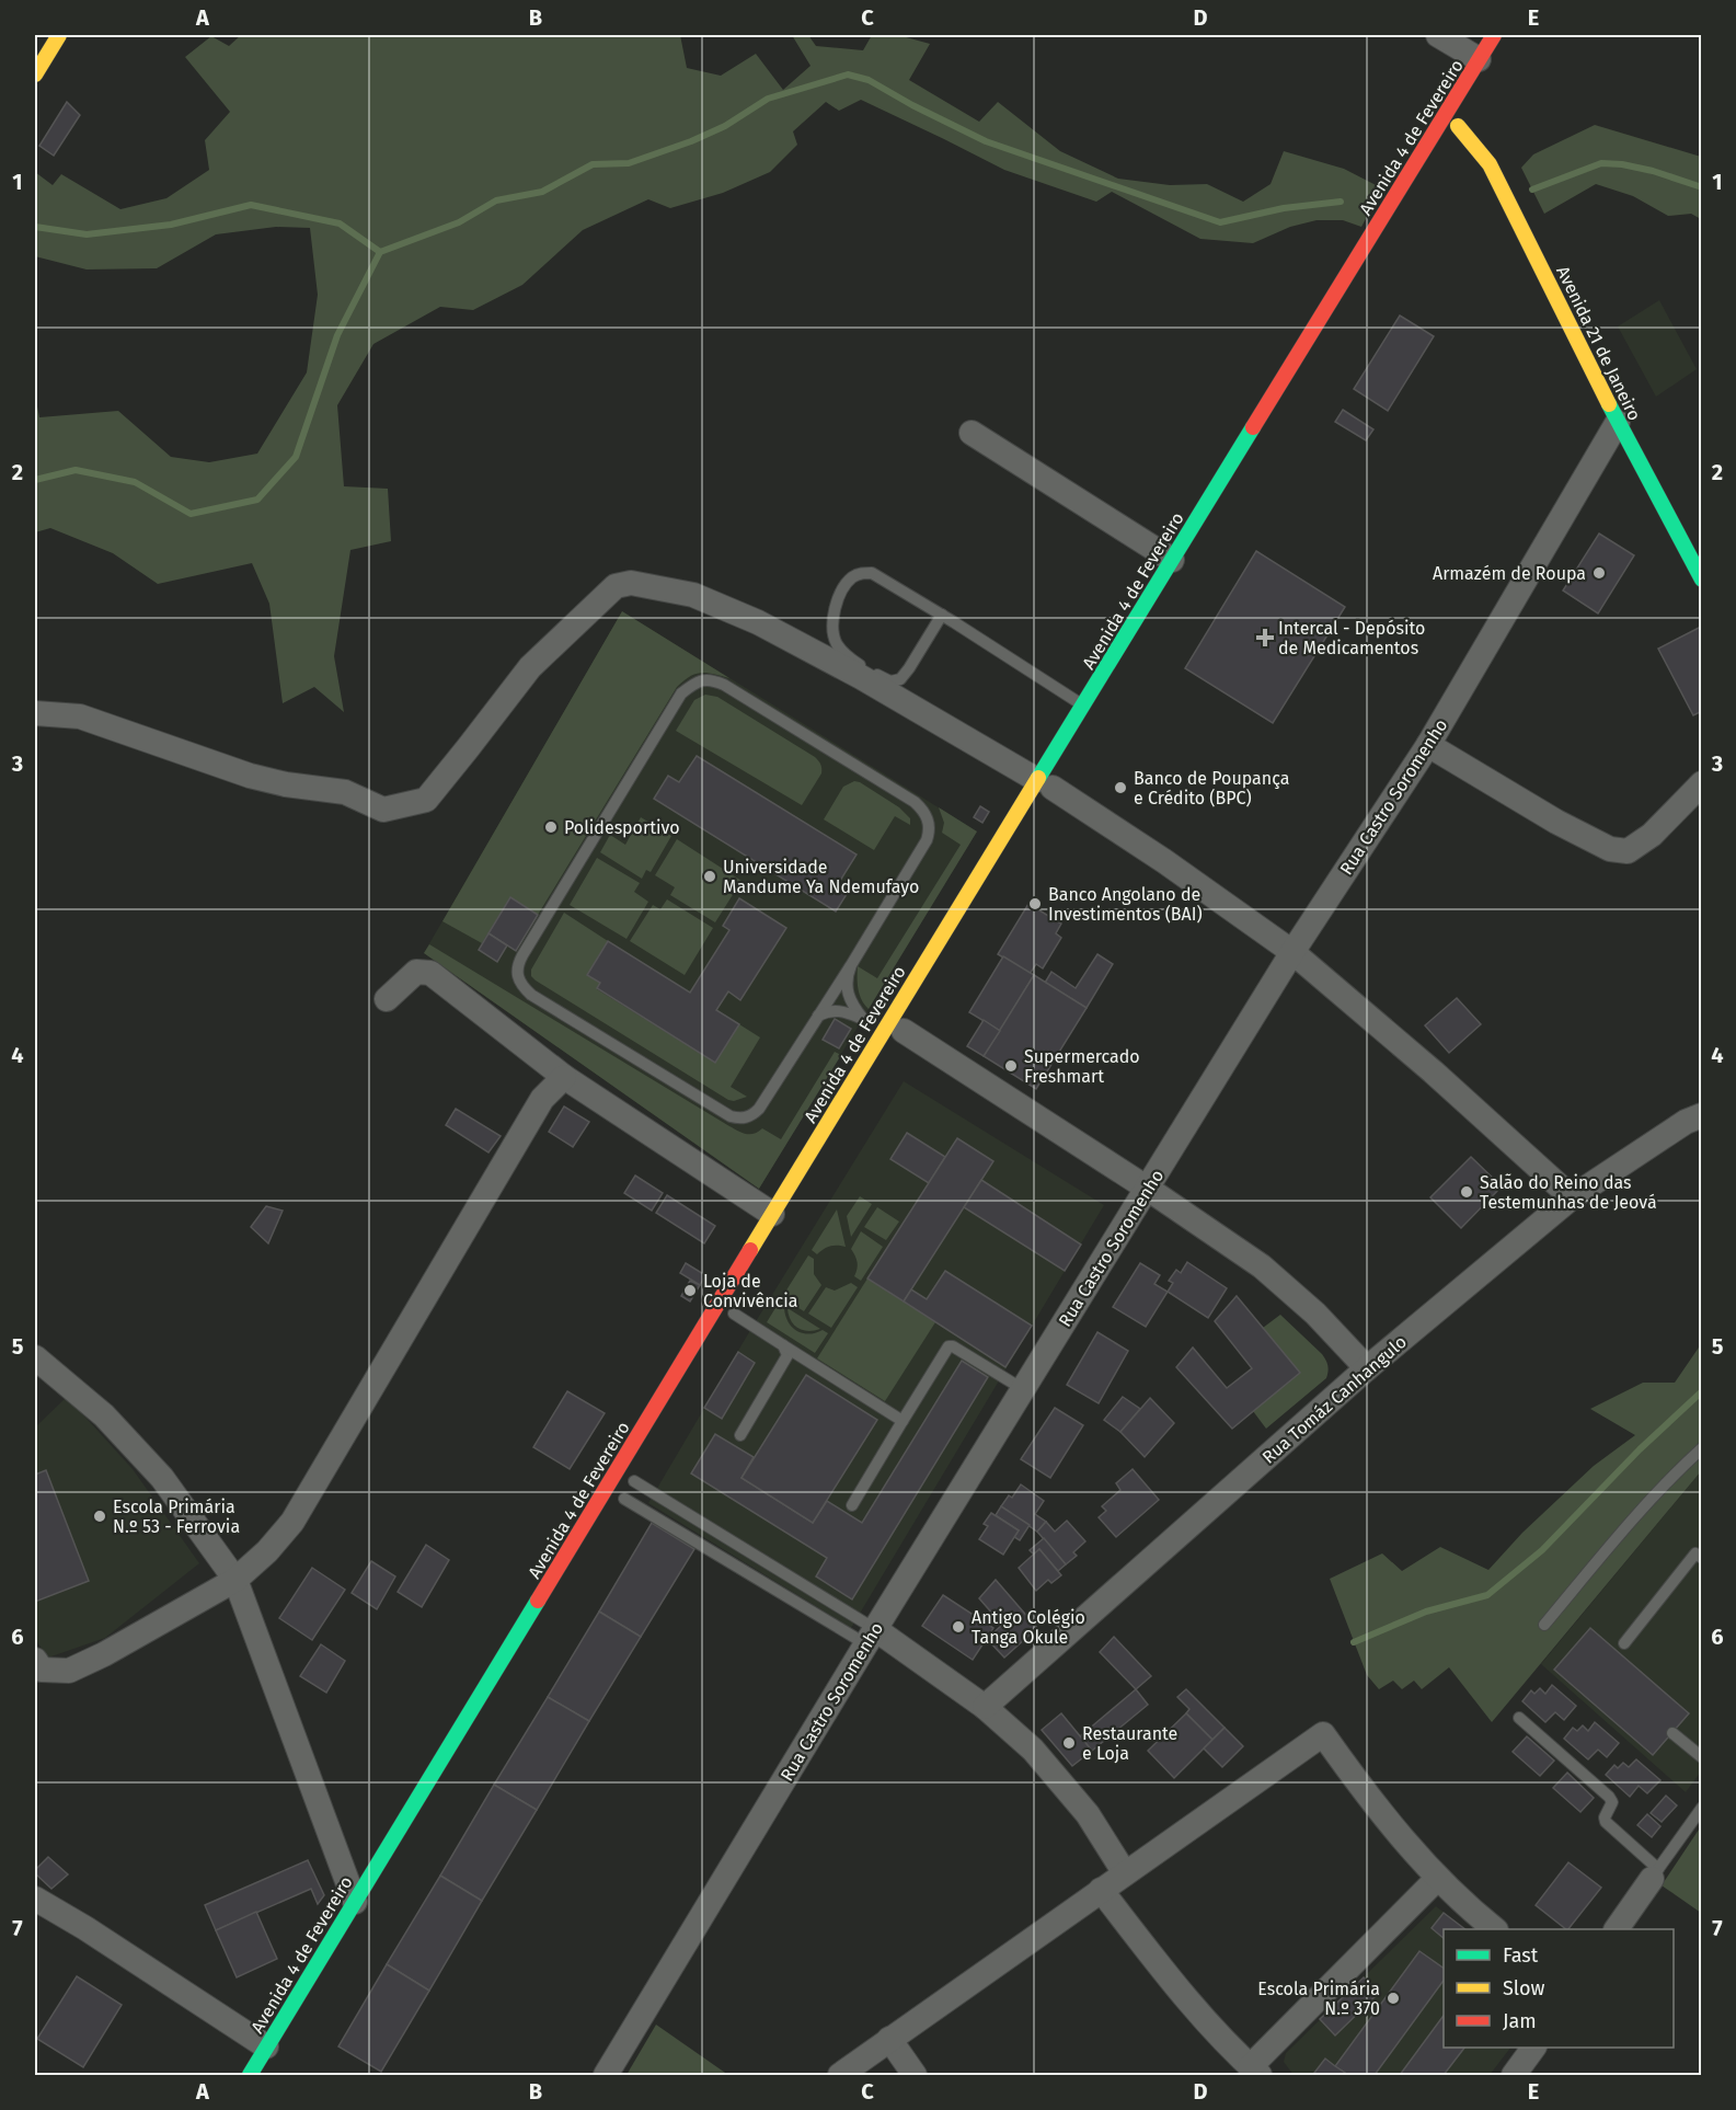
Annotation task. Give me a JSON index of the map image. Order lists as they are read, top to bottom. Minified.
{"streets":{"main road":["Avenida 4 de Fevereiro","Avenida 21 de Janeiro"],"street":["Rua Castro Soromenho","Rua Tomáz Canhangulo"]},"crossings":[["Avenida 21 de Janeiro","Rua Castro Soromenho"]],"places":{"other":["Armazém de Roupa","Banco de Poupança e Crédito (BPC)","Polidesportivo","Universidade Mandume Ya Ndemufayo","Banco Angolano de Investimentos (BAI)","Supermercado Freshmart","Salão do Reino das Testemunhas de Jeová","Loja de Convivência","Escola Primária N.º 53 - Ferrovia","Antigo Colégio Tanga Okule","Restaurante e Loja","Escola Primária N.º 370"],"health":["Intercal - Depósito de Medicamentos"]},"legend":["Fast","Slow","Jam"],"grid":{"columns":["A","B","C","D","E"],"rows":["1","2","3","4","5","6","7"]}}
